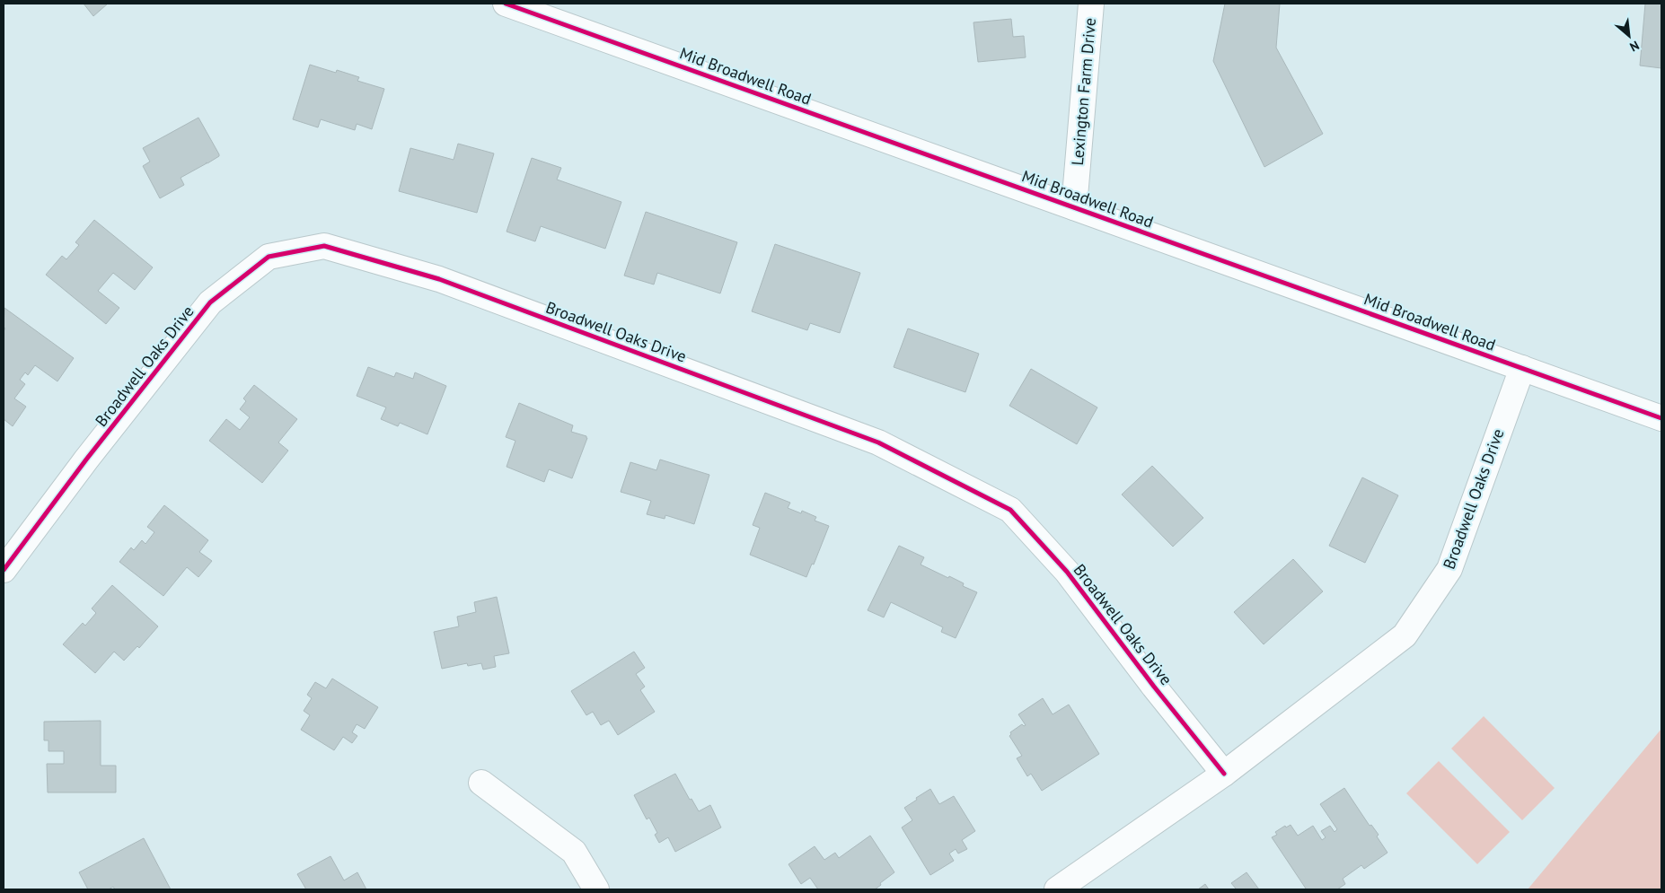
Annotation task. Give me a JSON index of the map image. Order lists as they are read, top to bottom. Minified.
{"streets":{"street":["Mid Broadwell Road","Lexington Farm Drive","Broadwell Oaks Drive"]},"crossings":[["Mid Broadwell Road","Lexington Farm Drive"],["Mid Broadwell Road","Broadwell Oaks Drive"]],"north":"bottom right"}
